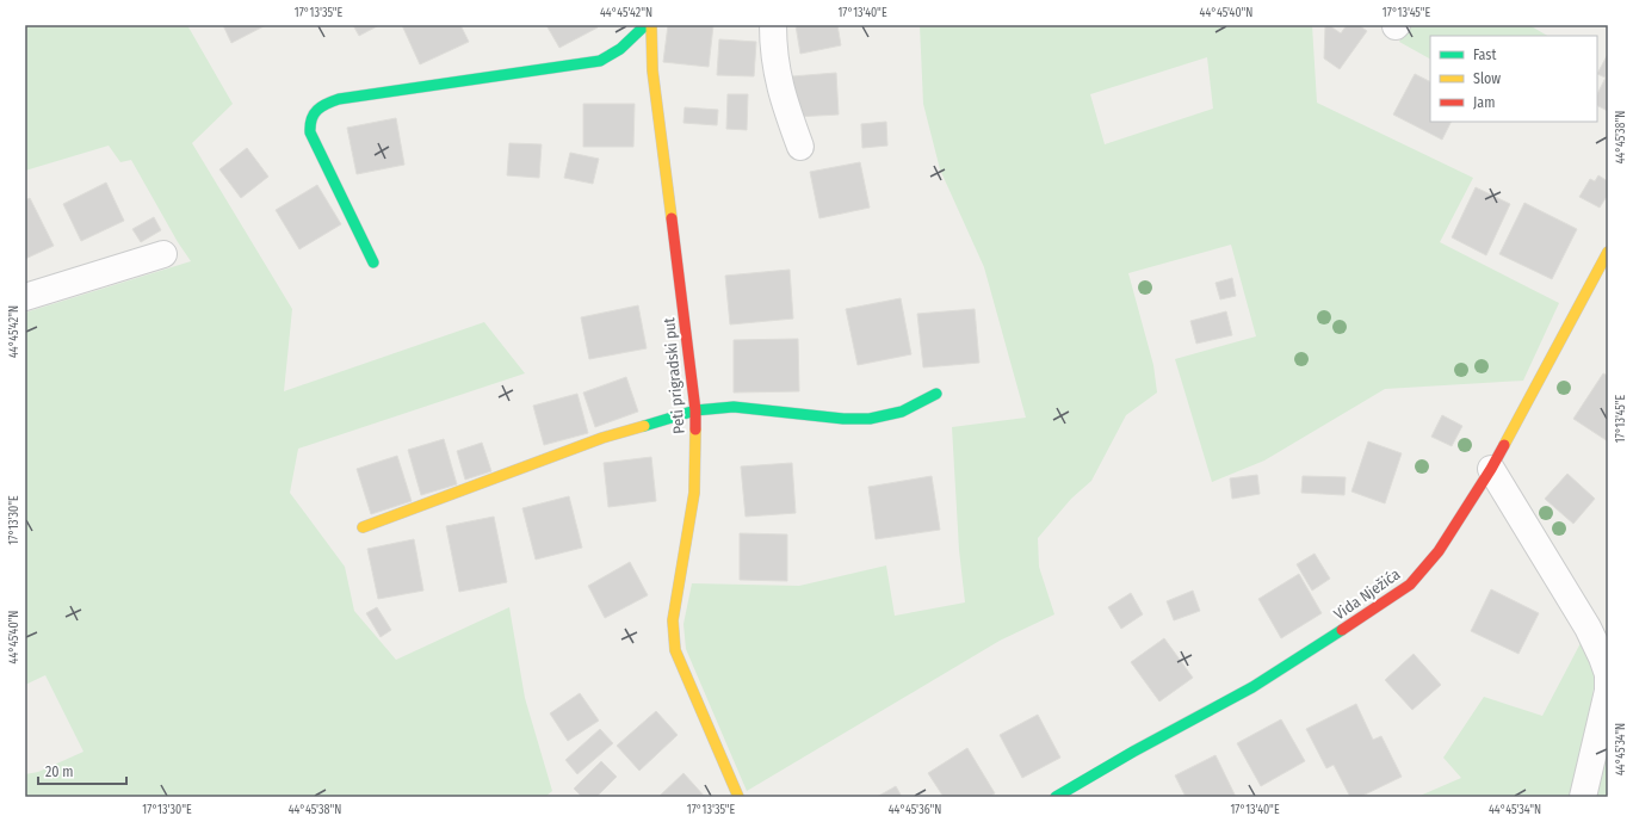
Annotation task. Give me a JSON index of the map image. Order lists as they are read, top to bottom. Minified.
{"streets":{"street":["Peti prigradski put","Vida Nježića"]},"legend":["Fast","Slow","Jam"],"scale_bar":"20 m","coordinates":["17°13'35\"E","44°45'42\"N","17°13'40\"E","44°45'40\"N","17°13'45\"E","44°45'38\"N","17°13'30\"E","44°45'34\"N","44°45'36\"N"]}
